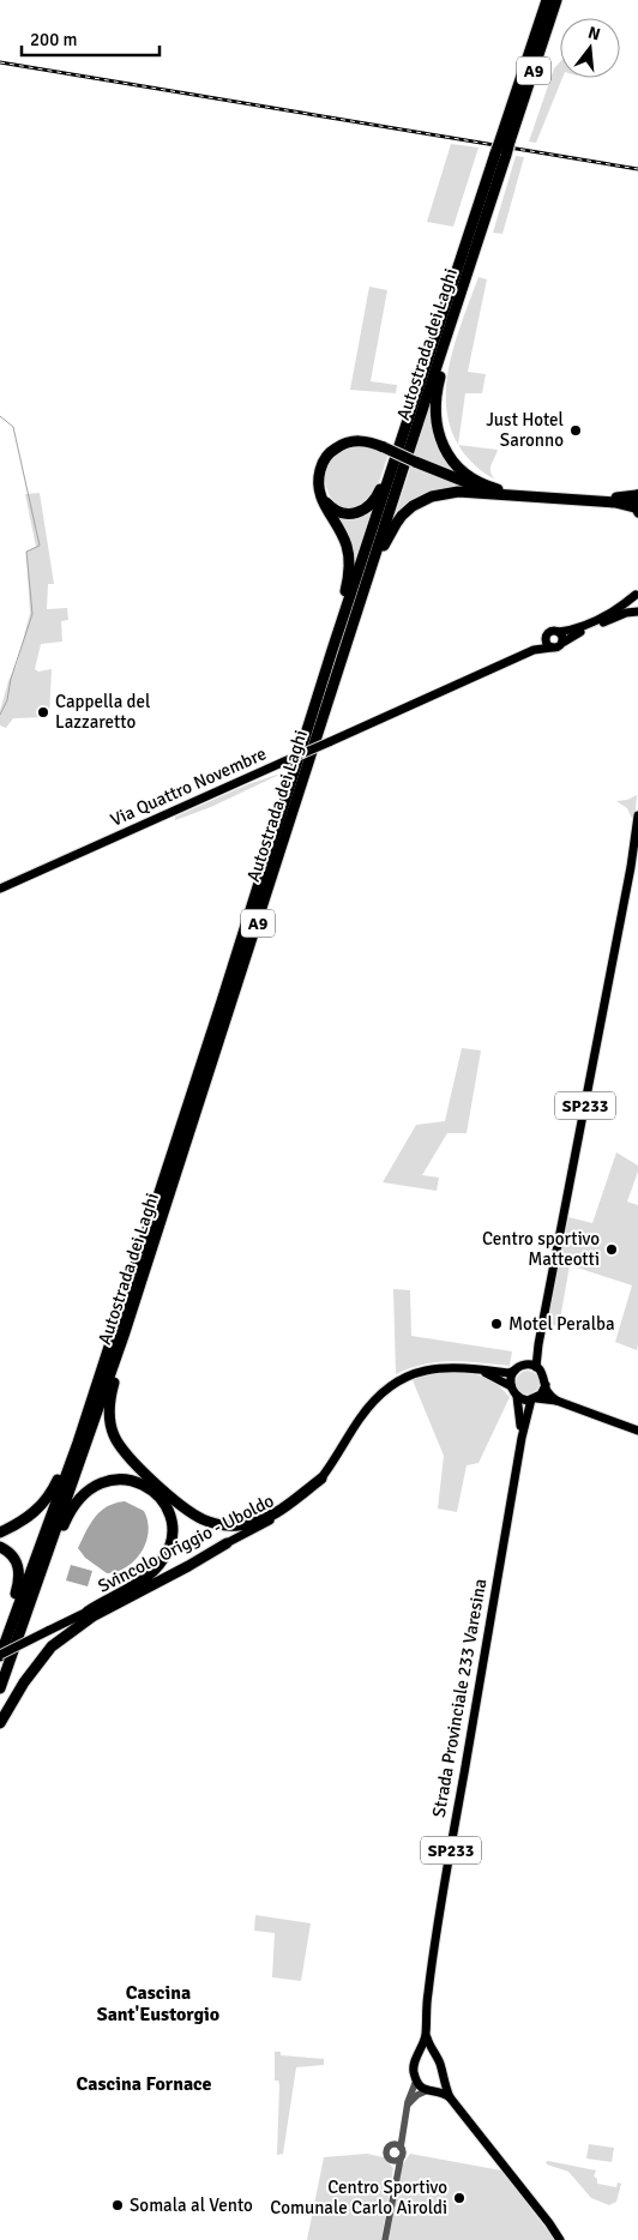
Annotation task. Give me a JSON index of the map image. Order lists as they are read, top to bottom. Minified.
{"streets":{"highway":["A9","Autostrada dei Laghi"],"main road":["Via Quattro Novembre","SP233","Svincolo Origgio - Uboldo","Strada Provinciale 233 Varesina"]},"crossings":[["Autostrada dei Laghi","Svincolo Origgio - Uboldo"],["SP233","Svincolo Origgio - Uboldo"],["SP233","Strada Provinciale 233 Varesina"],["Svincolo Origgio - Uboldo","Strada Provinciale 233 Varesina"]],"districts":["Cascina Sant'Eustorgio","Cascina Fornace"],"places":["Just Hotel Saronno","Cappella del Lazzaretto","Centro sportivo Matteotti","Motel Peralba","Centro Sportivo Comunale Carlo Airoldi","Somala al Vento"],"scale_bar":"200 m","north":"top"}
